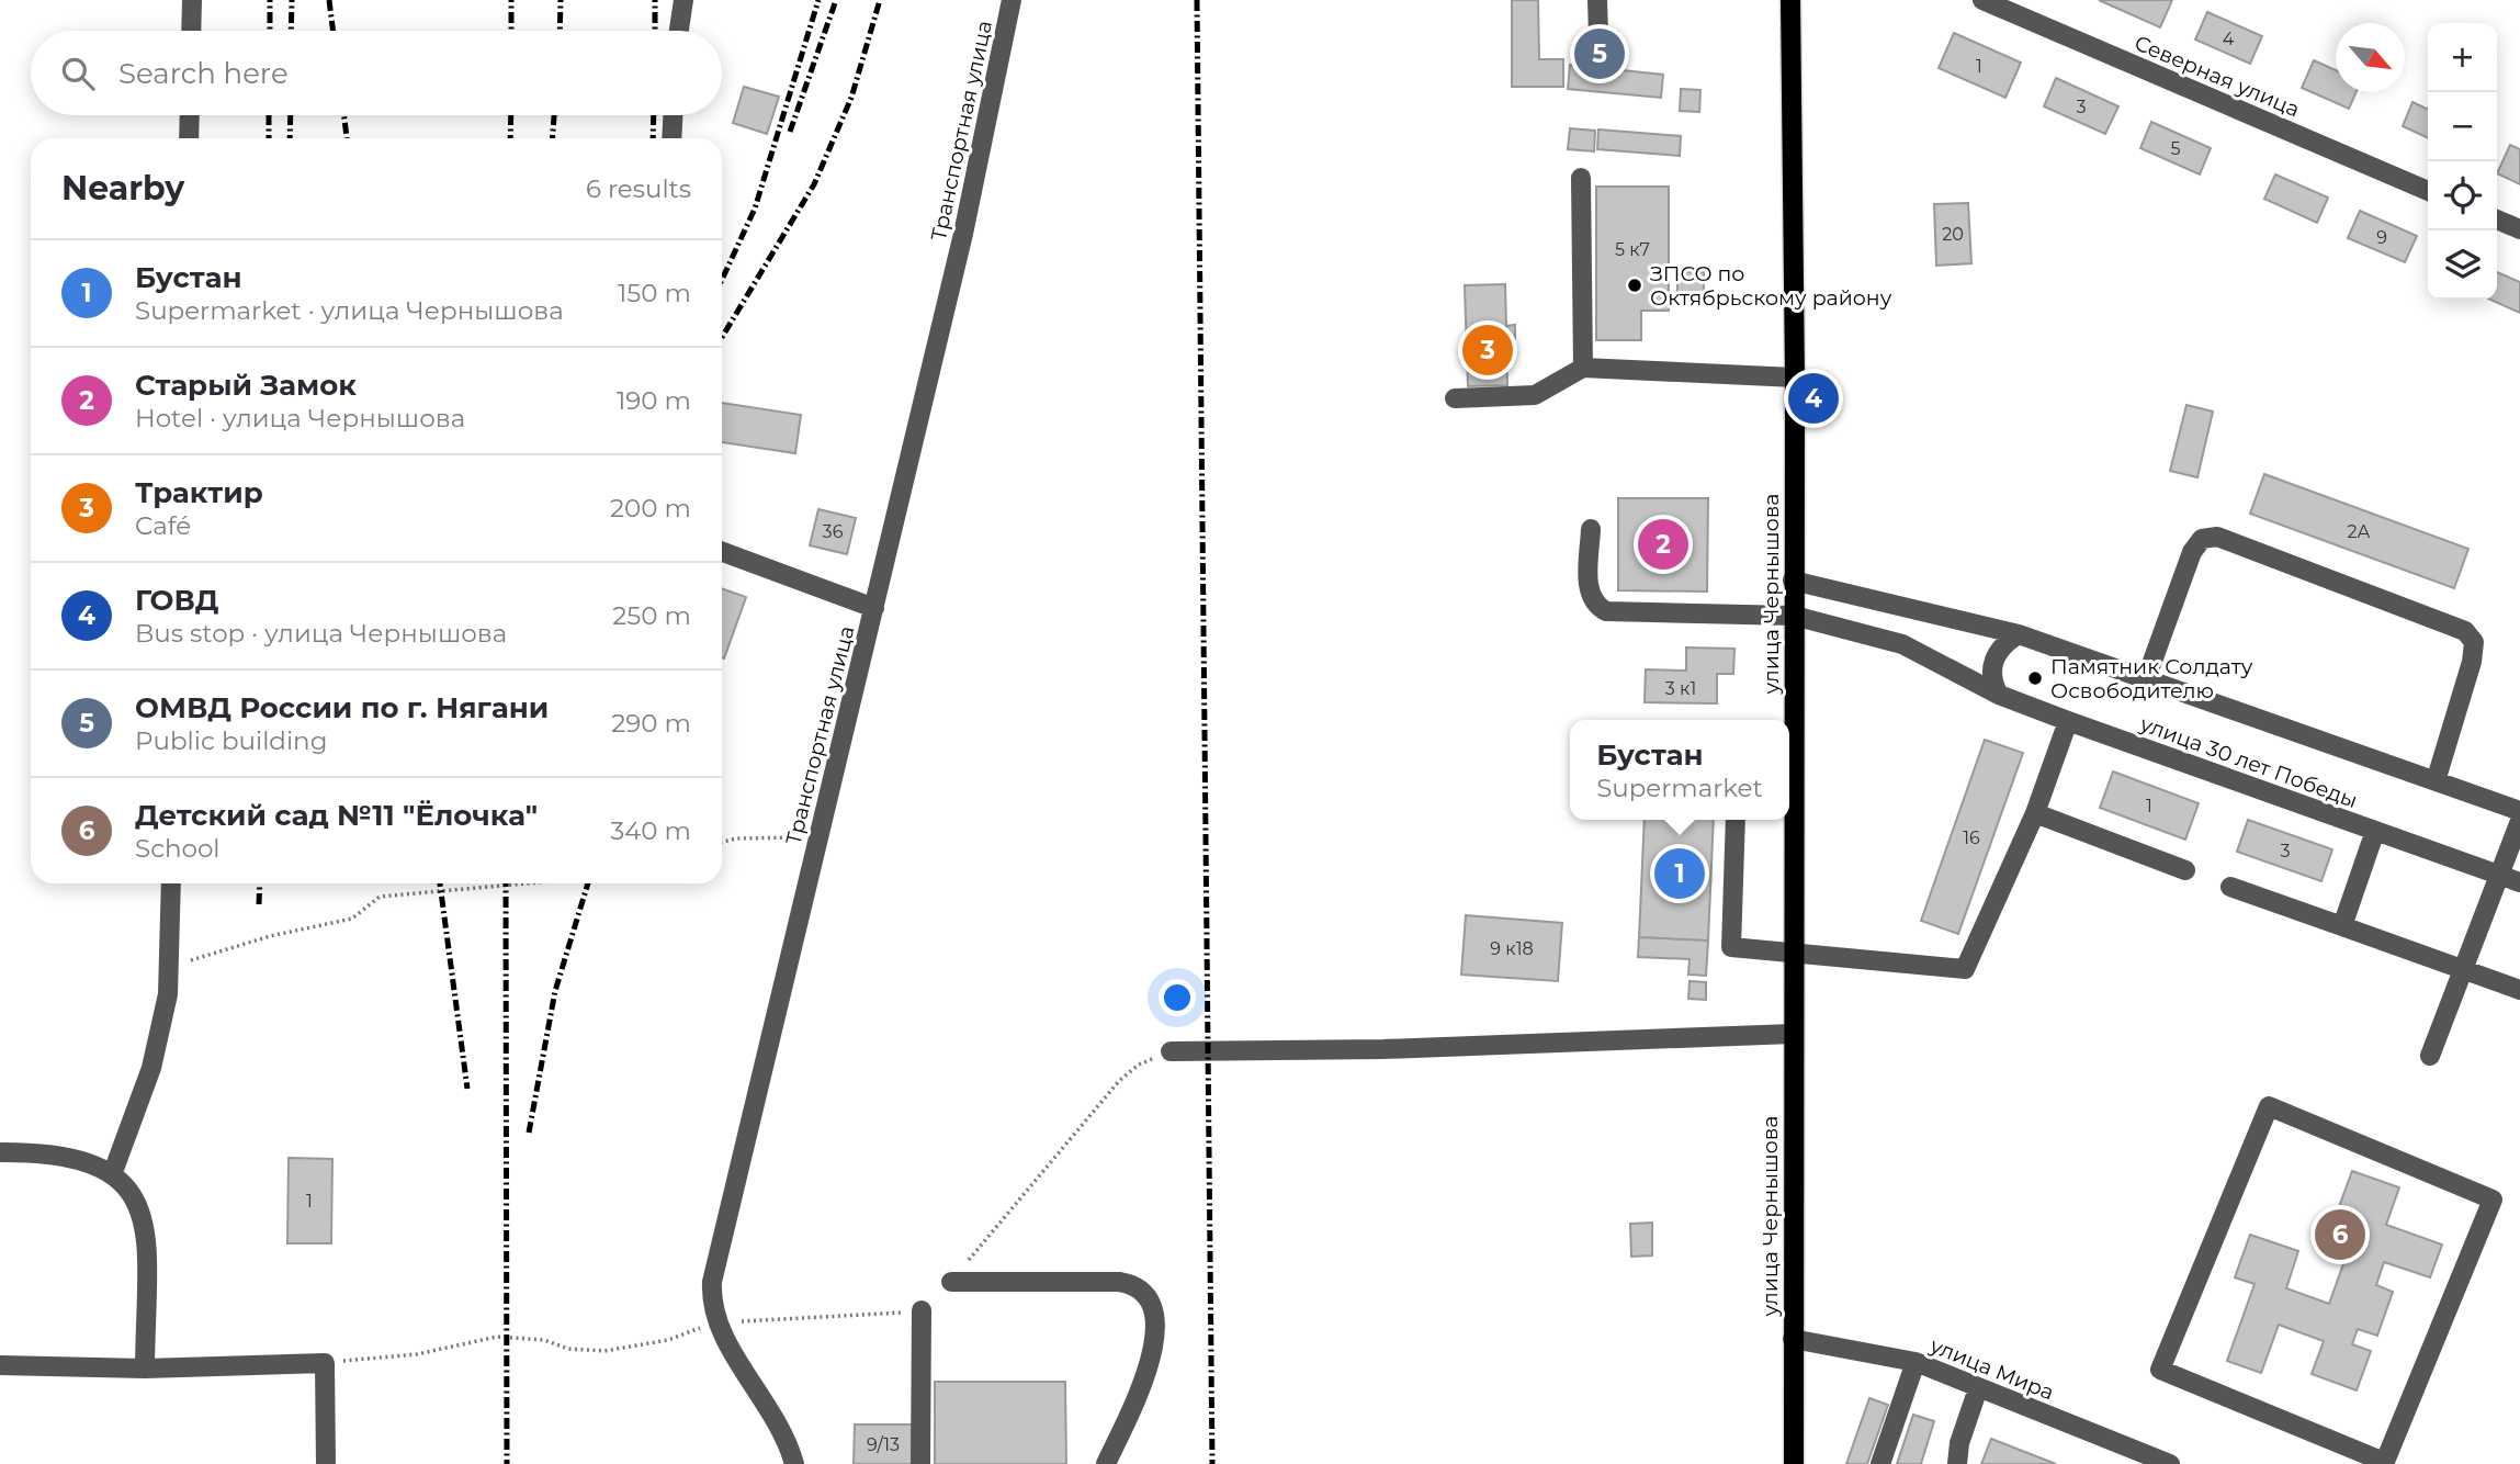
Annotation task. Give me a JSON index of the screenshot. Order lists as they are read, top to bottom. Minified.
{"streets":{"main road":["улица Чернышова"],"street":["Северная улица","Транспортная улица","улица 30 лет Победы","улица Мира"]},"crossings":[["улица Чернышова","улица 30 лет Победы"],["улица Чернышова","улица Мира"]],"places":["ЗПСО по Октябрьскому району","Памятник Солдату Освободителю"],"house_numbers":["4","1","3","5","20","9","5 к7","36","2А","3 к1","1","16","3","9 к18","1","9/13"],"north":"bottom right","page":{"map_buttons":["+","−"],"pins":["5","3","4","2","1","6"],"search":"Search here","heading":["Nearby","6 results"],"list":[{"mark":"1","name":"Бустан","note":"Supermarket · улица Чернышова","value":"150 m"},{"mark":"2","name":"Старый Замок","note":"Hotel · улица Чернышова","value":"190 m"},{"mark":"3","name":"Трактир","note":"Café","value":"200 m"},{"mark":"4","name":"ГОВД","note":"Bus stop · улица Чернышова","value":"250 m"},{"mark":"5","name":"ОМВД России по г. Нягани","note":"Public building","value":"290 m"},{"mark":"6","name":"Детский сад №11 \"Ёлочка\"","note":"School","value":"340 m"}],"popup":["Бустан","Supermarket"]}}
